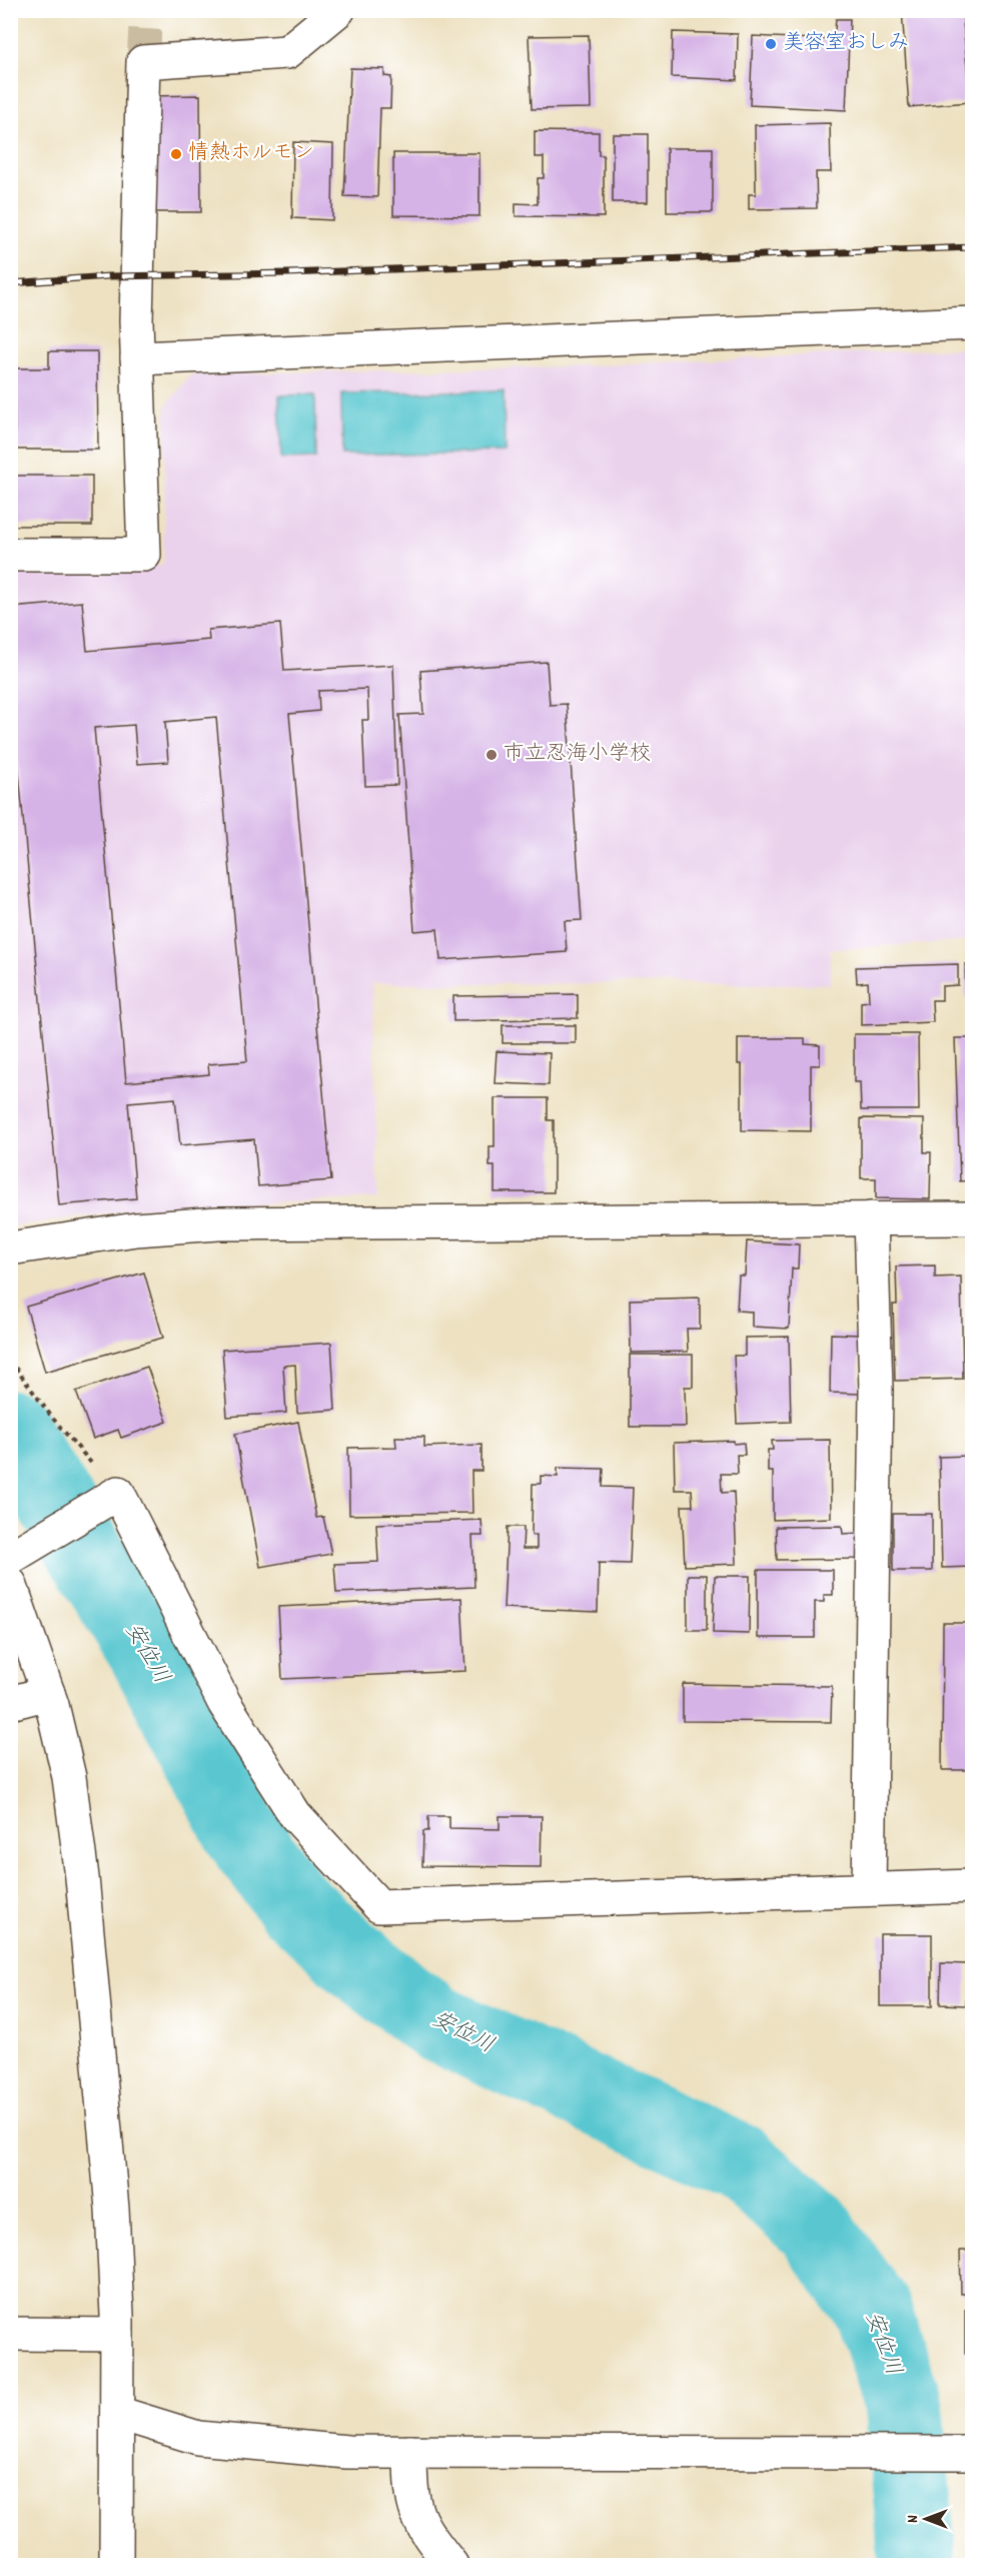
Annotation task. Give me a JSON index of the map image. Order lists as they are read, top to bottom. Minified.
{"water":["安位川"],"places":["美容室おしみ","情熱ホルモン","市立忍海小学校"],"north":"left"}
